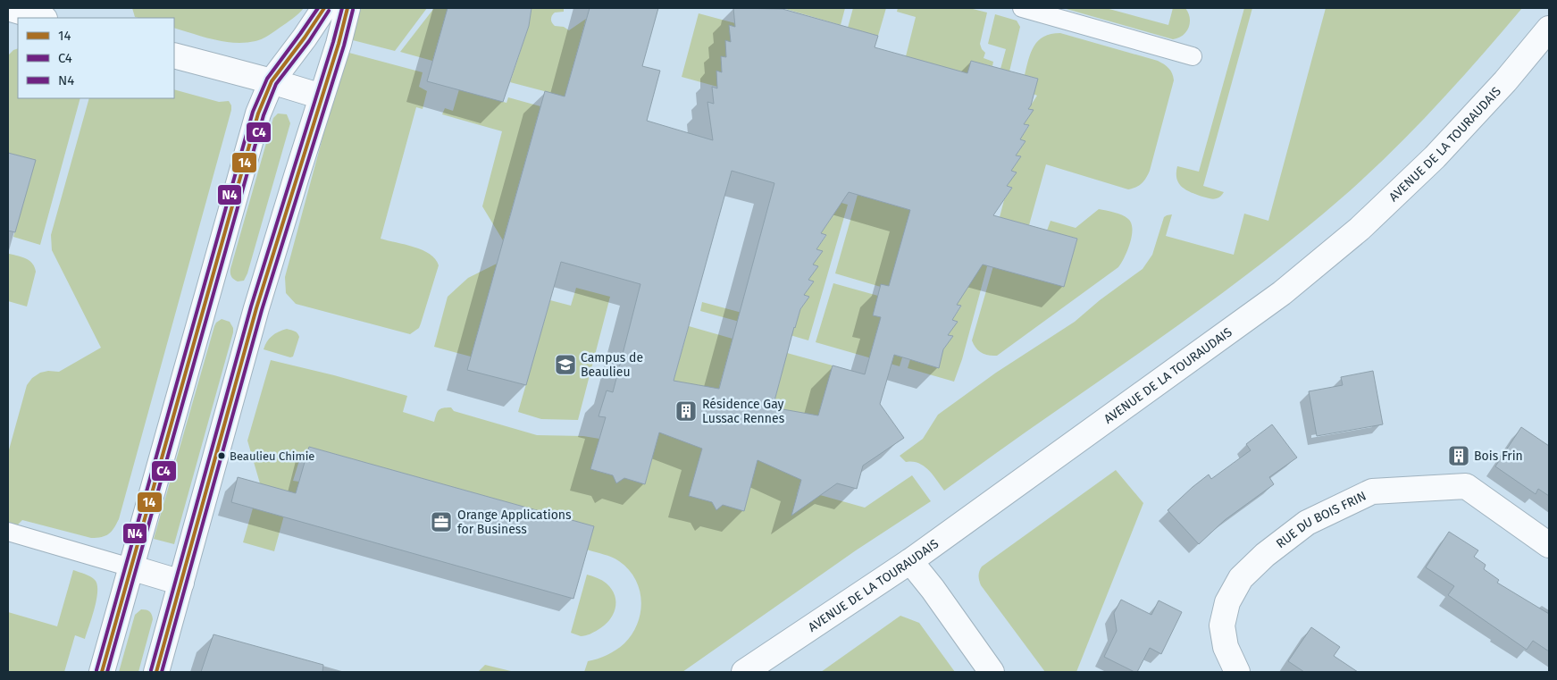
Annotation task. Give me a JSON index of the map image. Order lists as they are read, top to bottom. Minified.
{"streets":{"street":["AVENUE DE LA TOURAUDAIS","RUE DU BOIS FRIN"]},"places":{"school or university":["Campus de Beaulieu"],"building":["Résidence Gay Lussac Rennes","Bois Frin"],"other":["Beaulieu Chimie"],"office":["Orange Applications for Business"]},"lines":["transit line 14","transit line N4","transit line C4"],"legend":["14","C4","N4"]}
